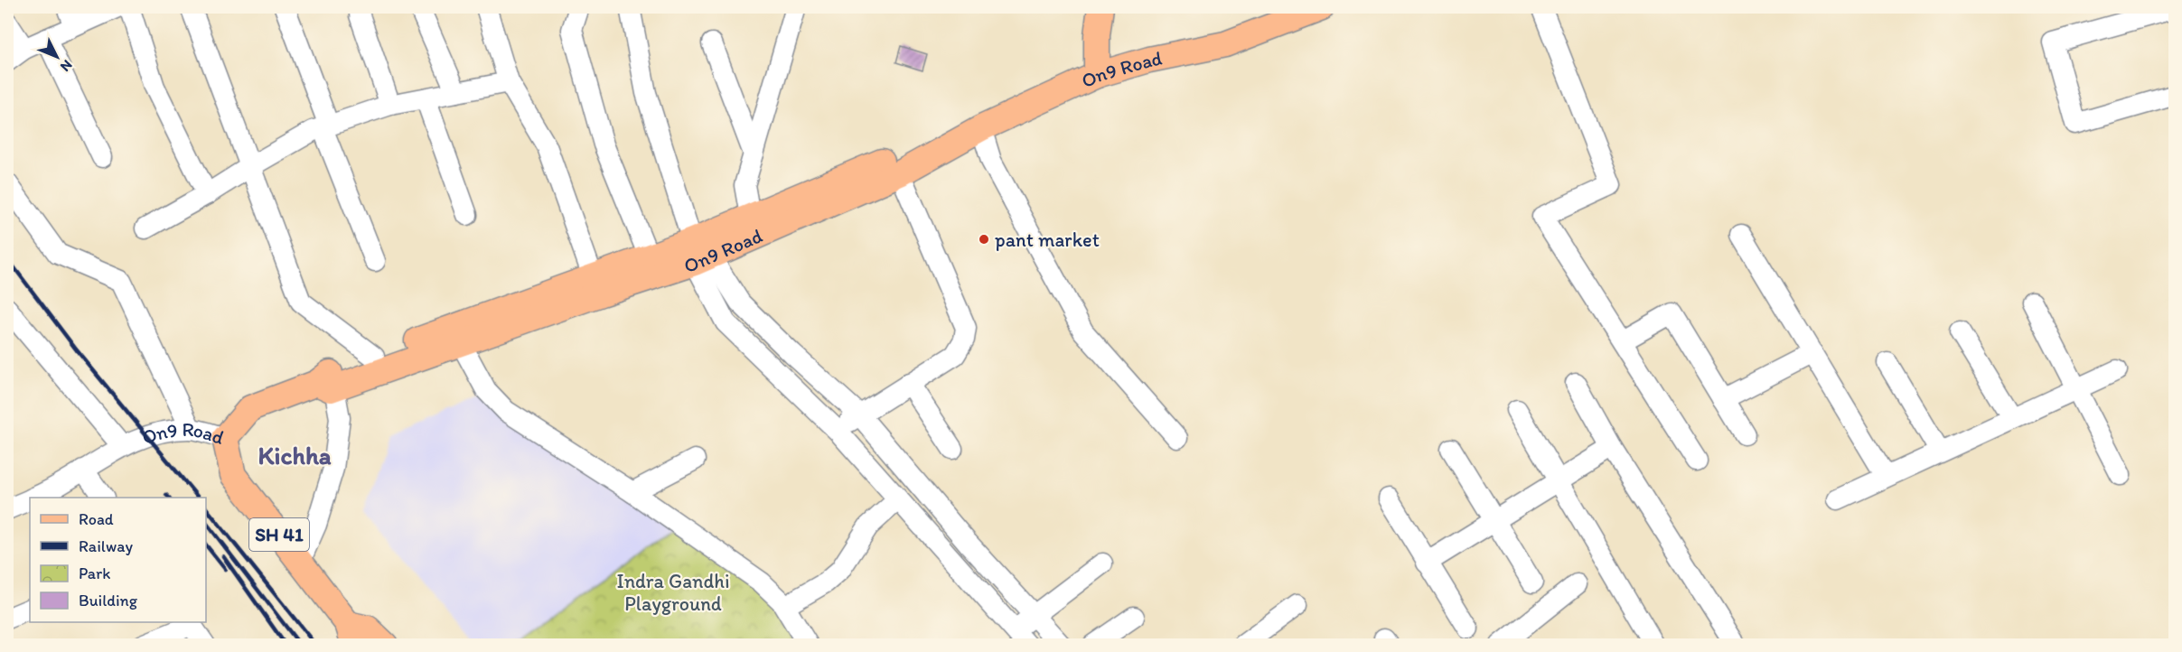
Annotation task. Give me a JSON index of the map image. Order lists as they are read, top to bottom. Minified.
{"streets":{"main road":["On9 Road","SH 41"]},"crossings":[["On9 Road","SH 41"]],"districts":["Kichha"],"parks":["Indra Gandhi Playground"],"places":["pant market"],"legend":["Road","Railway","Park","Building"],"north":"bottom right"}
